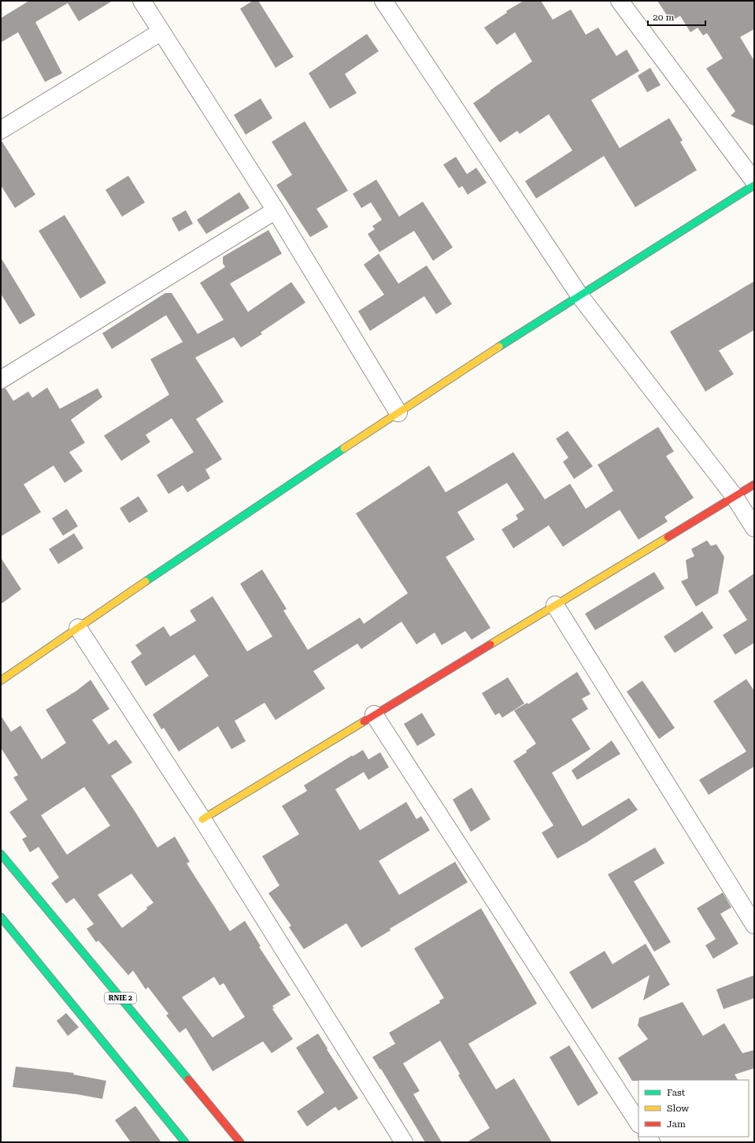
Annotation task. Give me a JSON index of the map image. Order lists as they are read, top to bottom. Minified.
{"streets":{"street":["RNIE 2"]},"legend":["Fast","Slow","Jam"],"scale_bar":"20 m"}
